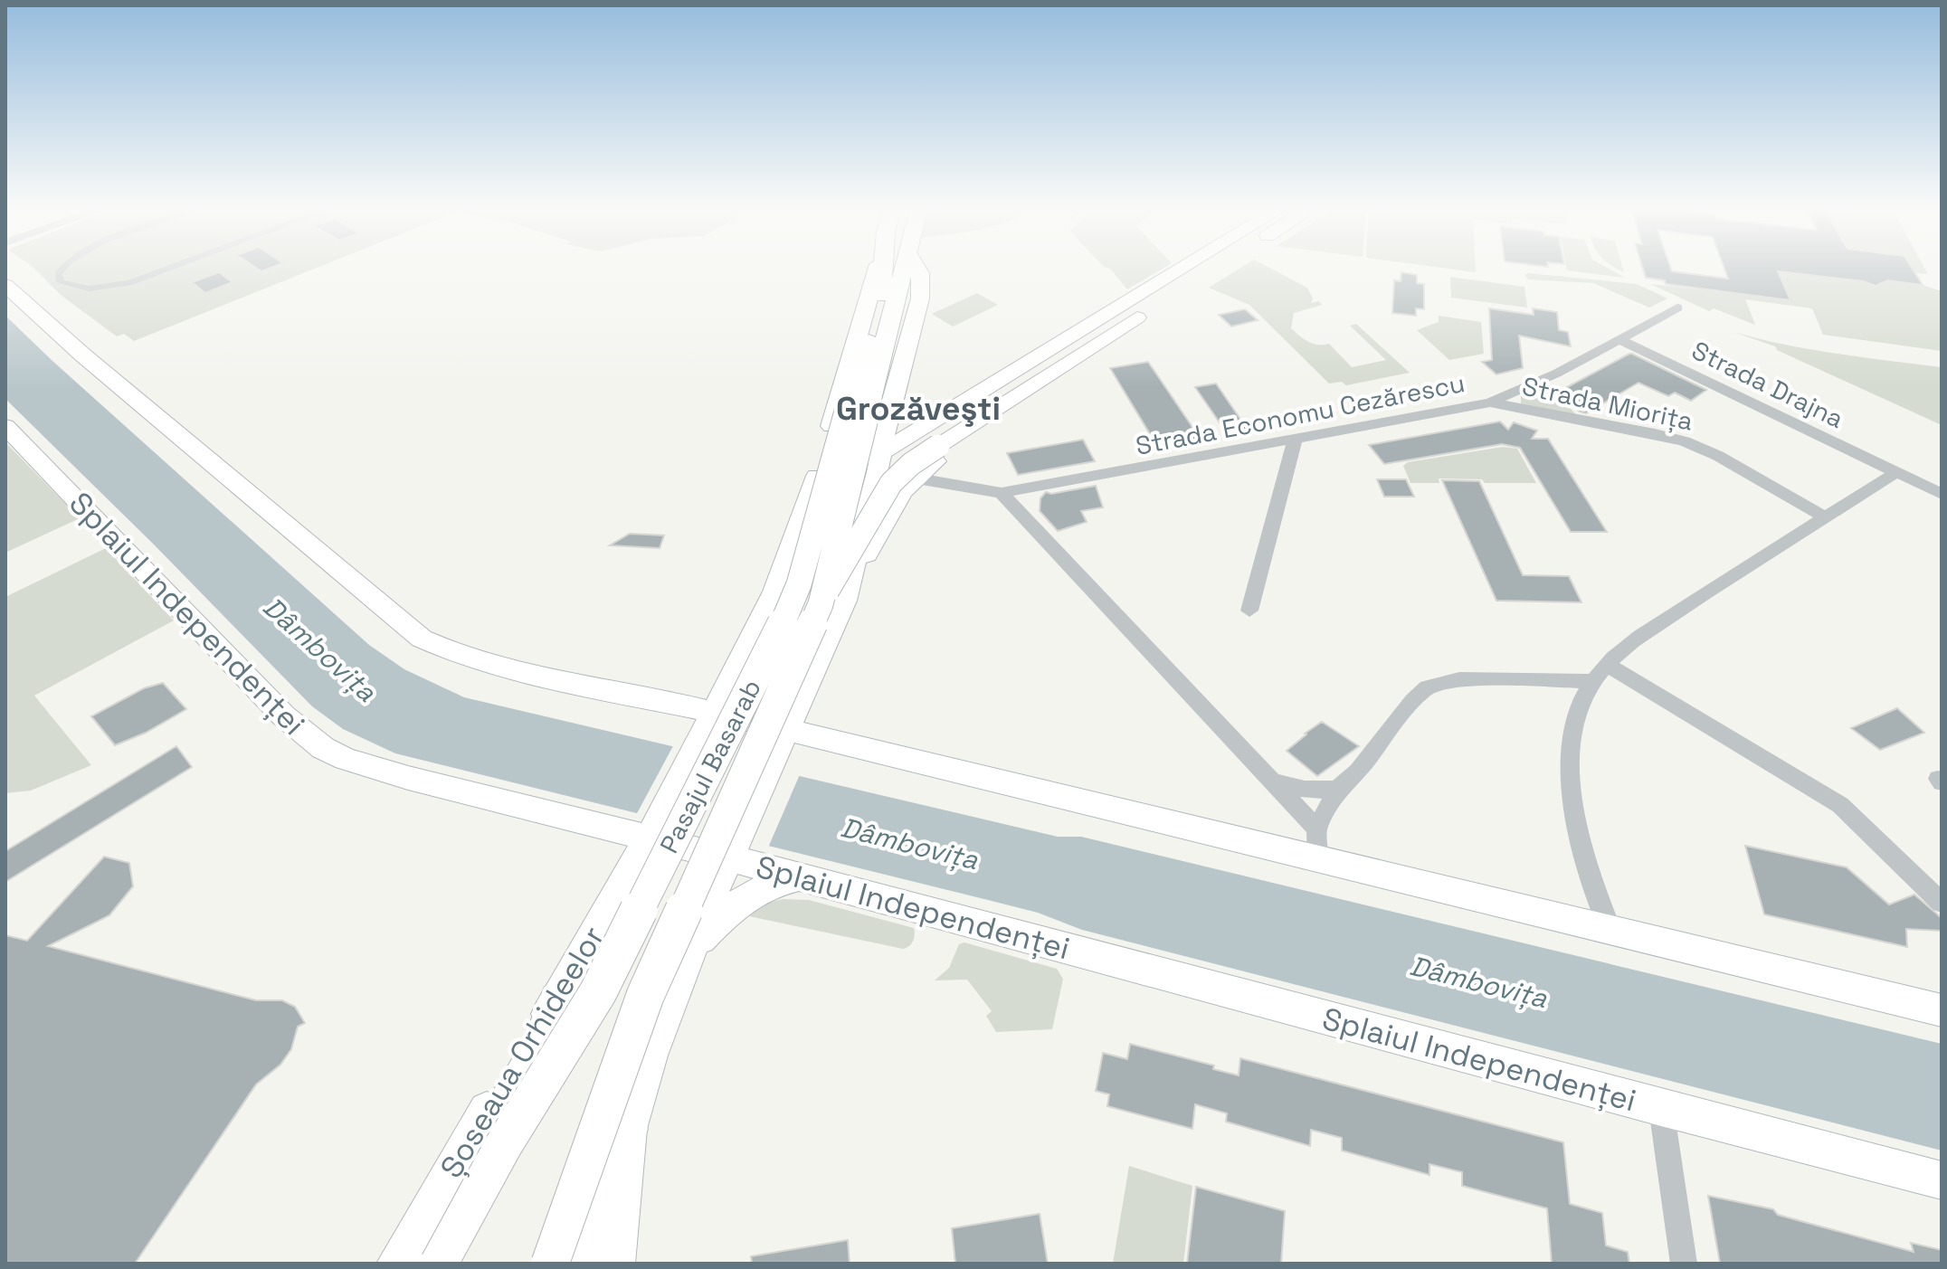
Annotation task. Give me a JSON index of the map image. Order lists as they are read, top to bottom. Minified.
{"streets":{"main road":["Splaiul Independenței","Pasajul Basarab","Șoseaua Orhideelor"],"street":["Strada Drajna","Strada Miorița","Strada Economu Cezărescu"]},"crossings":[["Strada Drajna","Strada Economu Cezărescu"],["Strada Miorița","Strada Economu Cezărescu"],["Splaiul Independenței","Șoseaua Orhideelor"]],"districts":["Grozăveşti"],"water":["Dâmbovița"]}
